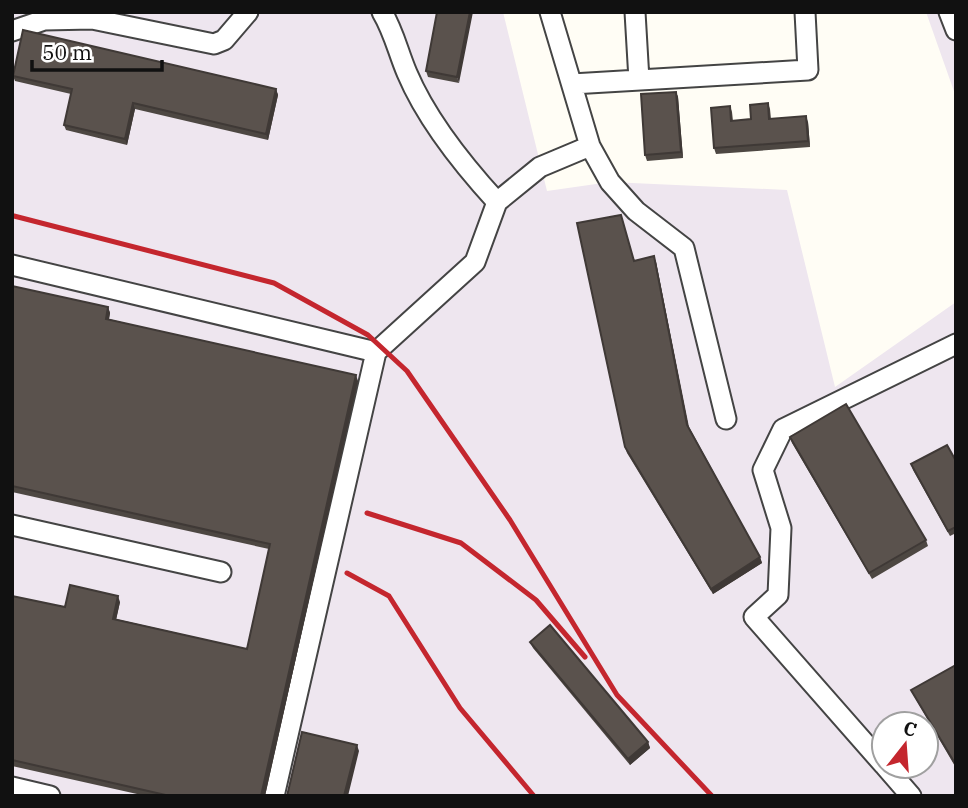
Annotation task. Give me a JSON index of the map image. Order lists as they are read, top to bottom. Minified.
{"scale_bar":"50 m","north":"top"}
